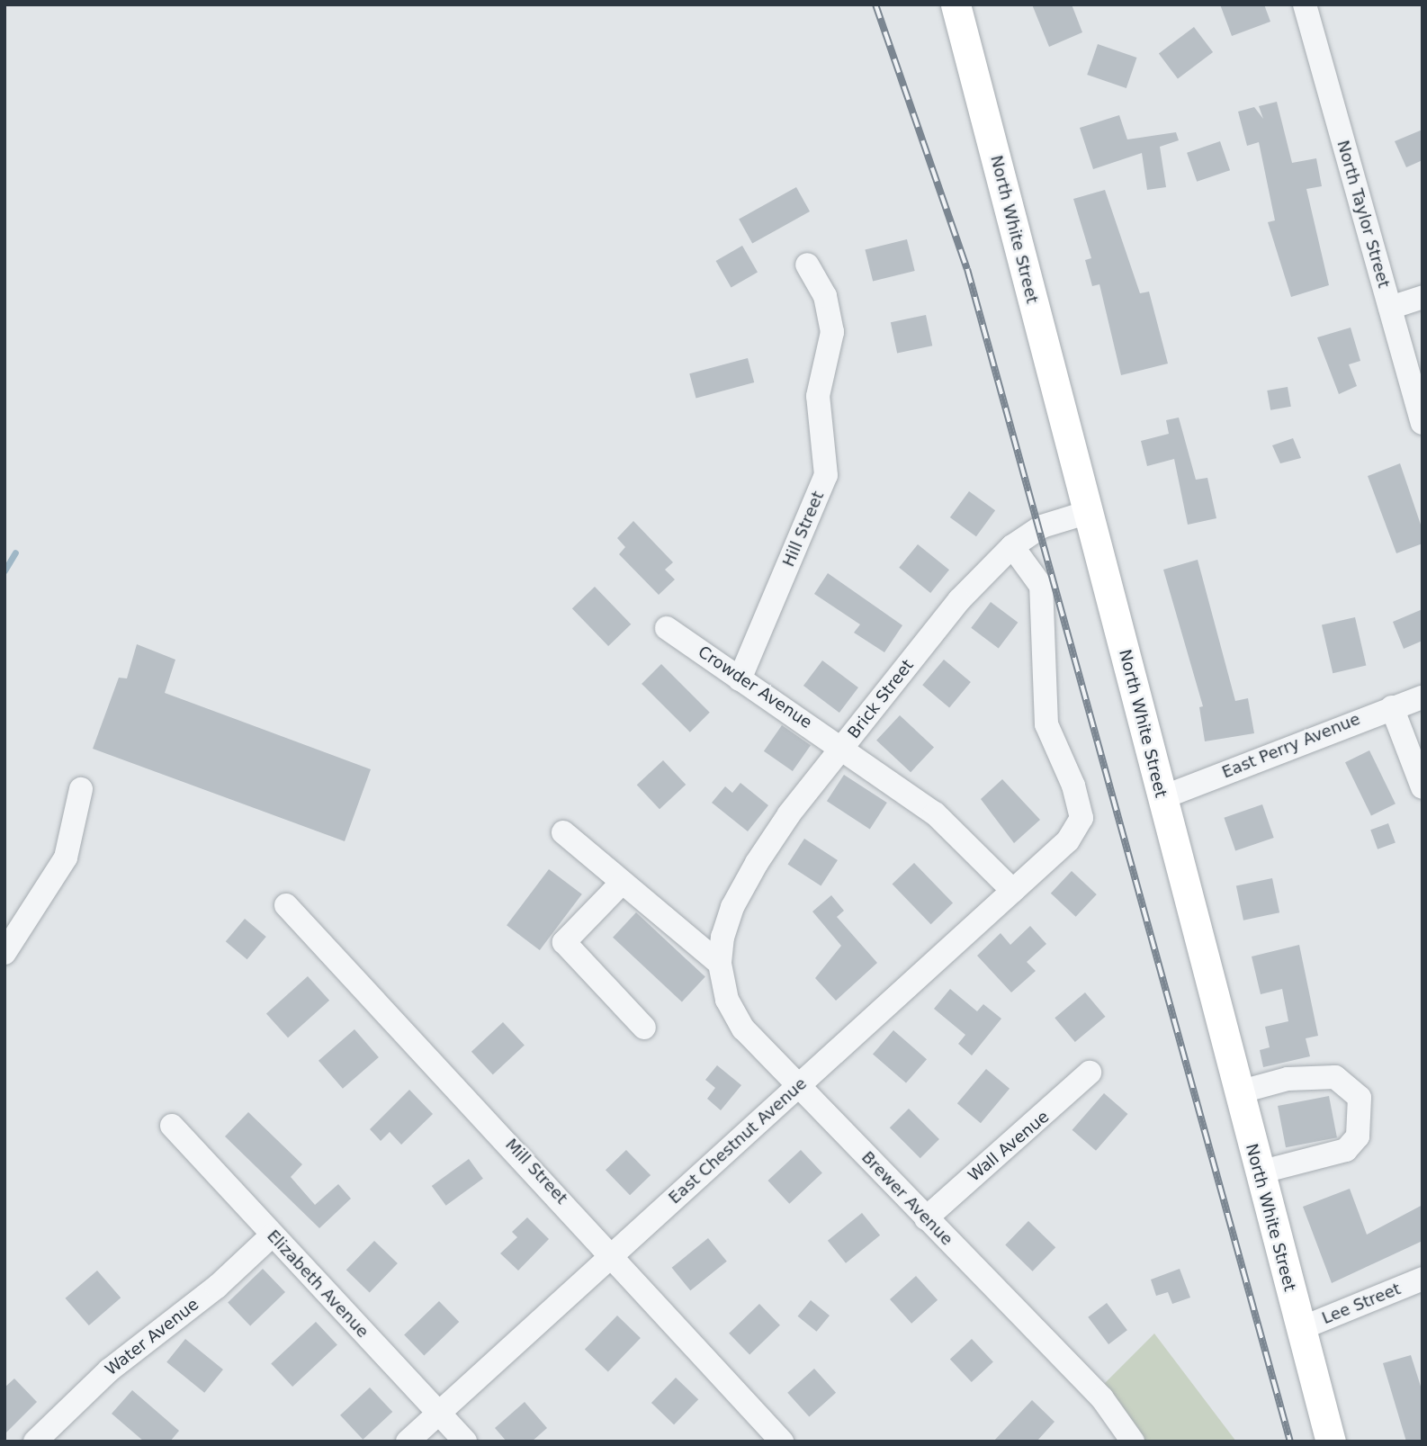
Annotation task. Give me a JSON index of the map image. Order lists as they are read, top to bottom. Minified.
{"streets":{"main road":["North White Street"],"street":["North Taylor Street","Hill Street","Crowder Avenue","Brick Street","East Perry Avenue","East Chestnut Avenue","Wall Avenue","Mill Street","Brewer Avenue","Elizabeth Avenue","Lee Street","Water Avenue"]},"crossings":[["North White Street","Brick Street"],["North White Street","East Perry Avenue"],["North White Street","Lee Street"],["Hill Street","Crowder Avenue"],["Crowder Avenue","Brick Street"],["Crowder Avenue","East Chestnut Avenue"],["Brick Street","East Chestnut Avenue"],["Brick Street","Brewer Avenue"],["East Chestnut Avenue","Mill Street"],["East Chestnut Avenue","Brewer Avenue"],["East Chestnut Avenue","Elizabeth Avenue"],["Wall Avenue","Brewer Avenue"],["Elizabeth Avenue","Water Avenue"]]}
